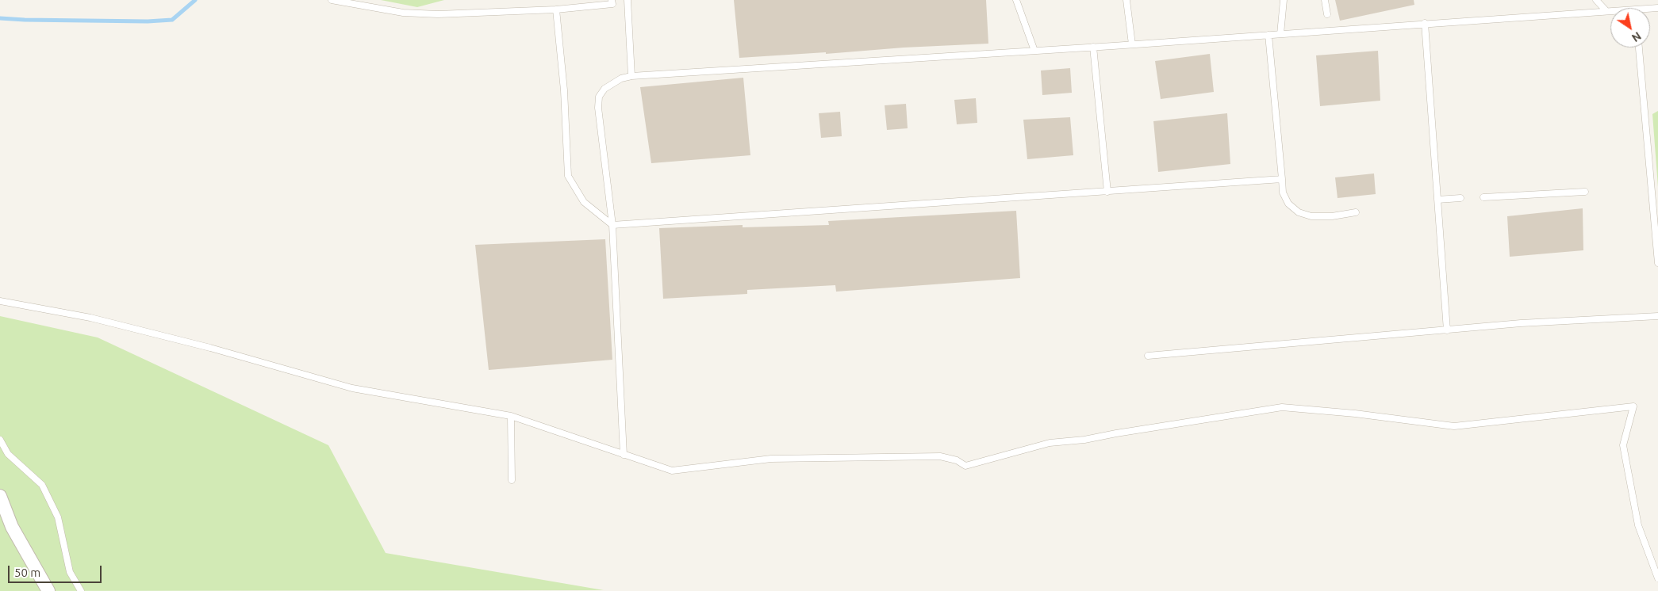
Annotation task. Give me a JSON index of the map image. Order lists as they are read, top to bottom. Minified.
{"scale_bar":"50 m","north":"bottom right"}
